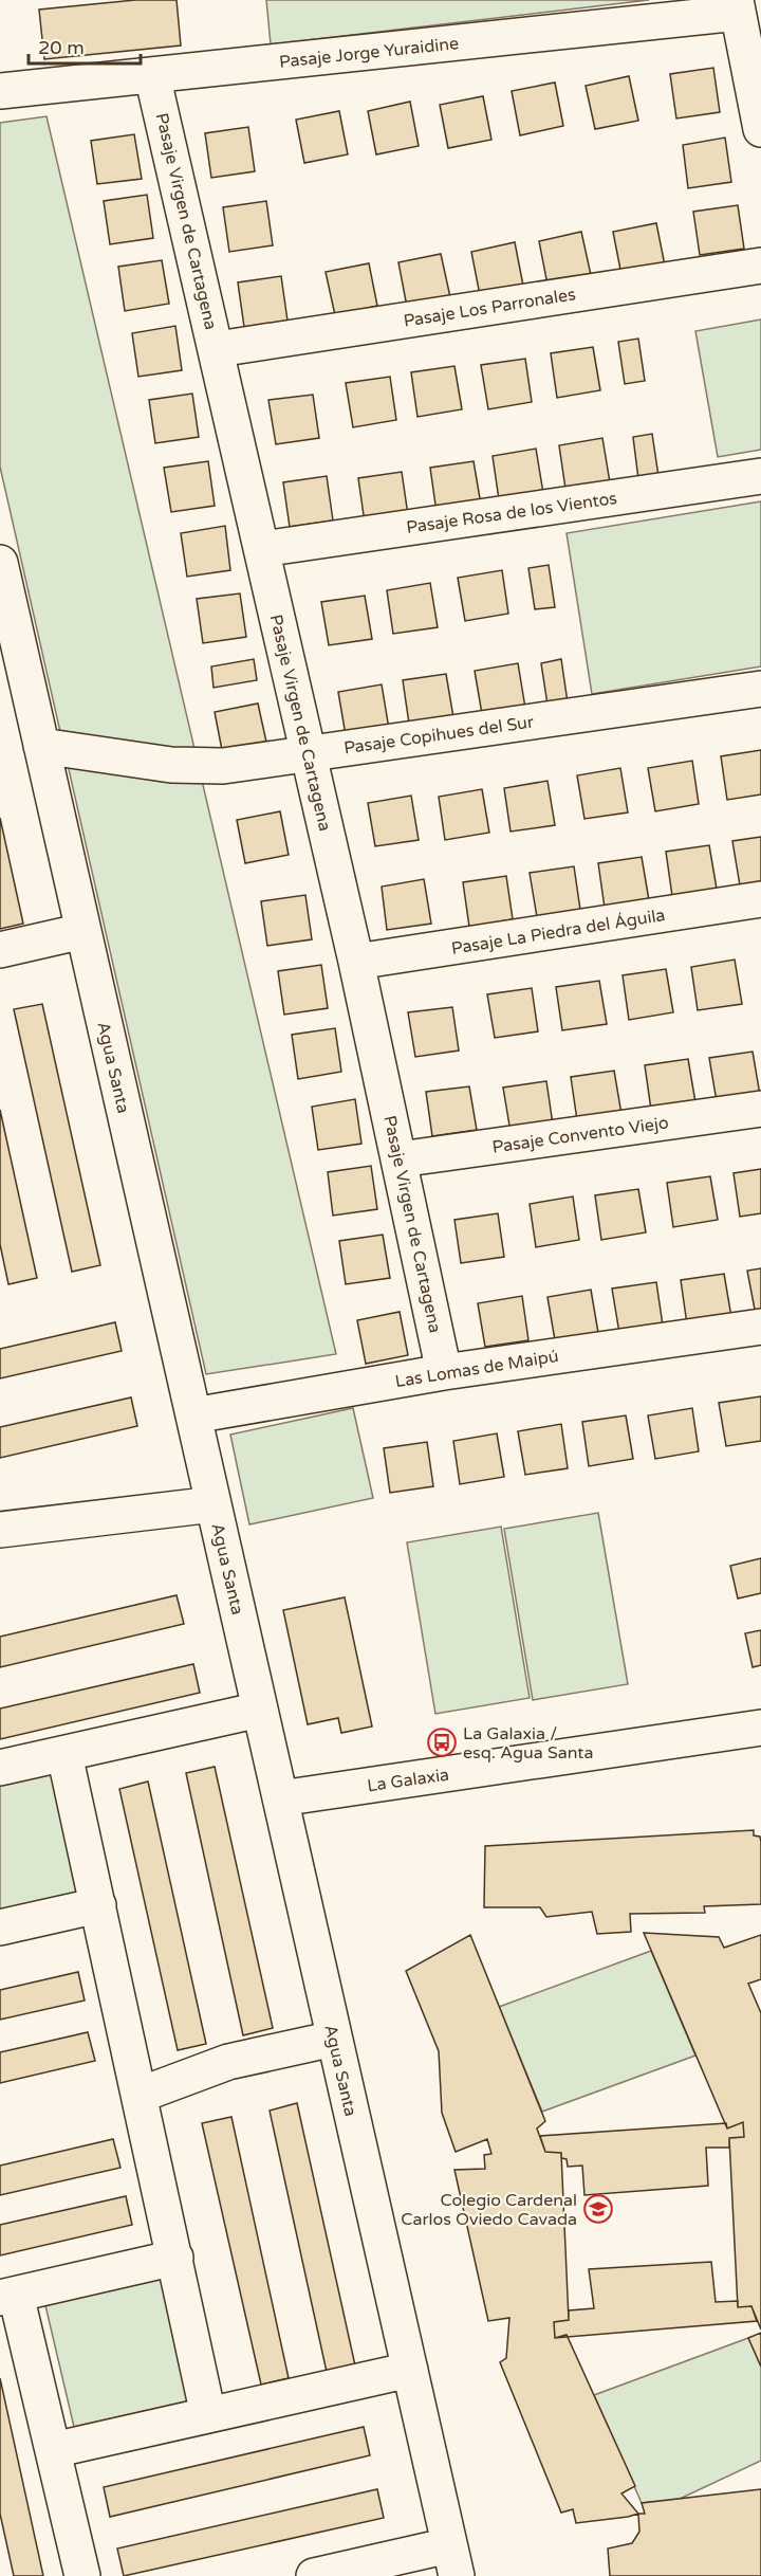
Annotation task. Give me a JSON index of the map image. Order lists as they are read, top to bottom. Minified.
{"streets":{"street":["Pasaje Jorge Yuraidine","Pasaje Virgen de Cartagena","Pasaje Los Parronales","Pasaje Rosa de los Vientos","Pasaje Copihues del Sur","Pasaje La Piedra del Águila","Agua Santa","Pasaje Convento Viejo","Las Lomas de Maipú","La Galaxia"]},"crossings":[["Pasaje Jorge Yuraidine","Pasaje Virgen de Cartagena"],["Pasaje Virgen de Cartagena","Pasaje Los Parronales"],["Pasaje Virgen de Cartagena","Pasaje Rosa de los Vientos"],["Pasaje Virgen de Cartagena","Pasaje Copihues del Sur"],["Pasaje Virgen de Cartagena","Pasaje La Piedra del Águila"],["Pasaje Virgen de Cartagena","Pasaje Convento Viejo"],["Pasaje Virgen de Cartagena","Las Lomas de Maipú"],["Pasaje Copihues del Sur","Agua Santa"],["Agua Santa","Las Lomas de Maipú"],["Agua Santa","La Galaxia"]],"places":{"bus stop":["La Galaxia / esq. Agua Santa"],"school or university":["Colegio Cardenal Carlos Oviedo Cavada"]},"scale_bar":"20 m"}
